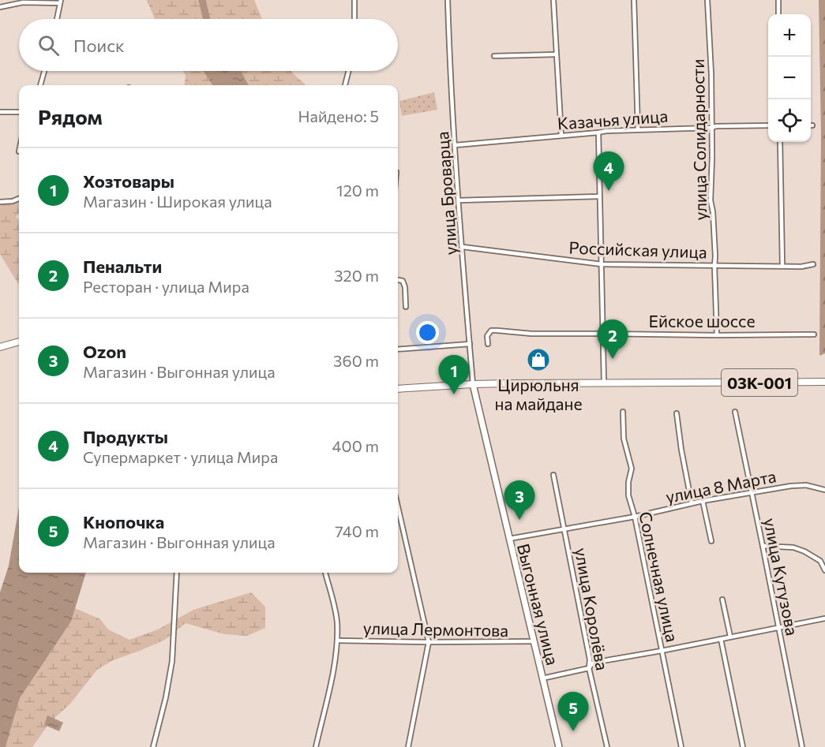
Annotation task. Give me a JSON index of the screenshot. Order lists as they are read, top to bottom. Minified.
{"streets":{"main road":["03К-001"],"street":["Казачья улица","улица Солидарности","улица Броварца","Российская улица","Ейское шоссе","улица 8 Марта","Солнечная улица","улица Кутузова","Выгонная улица","улица Королёва","улица Лермонтова"]},"crossings":[["Казачья улица","улица Солидарности"],["Казачья улица","улица Броварца"],["улица Солидарности","Российская улица"],["улица Солидарности","Ейское шоссе"],["улица Броварца","Российская улица"],["улица Броварца","03К-001"],["улица Броварца","Выгонная улица"],["03К-001","Выгонная улица"],["улица 8 Марта","Солнечная улица"],["улица 8 Марта","улица Кутузова"],["улица 8 Марта","Выгонная улица"],["улица 8 Марта","улица Королёва"],["Выгонная улица","улица Лермонтова"]],"places":{"shop":["Цирюльня на майдане"]},"page":{"map_buttons":["+","−"],"search":"Поиск","heading":["Рядом","Найдено: 5"],"list":[{"mark":"1","name":"Хозтовары","note":"Магазин · Широкая улица","value":"120 m"},{"mark":"2","name":"Пенальти","note":"Ресторан · улица Мира","value":"320 m"},{"mark":"3","name":"Ozon","note":"Магазин · Выгонная улица","value":"360 m"},{"mark":"4","name":"Продукты","note":"Супермаркет · улица Мира","value":"400 m"},{"mark":"5","name":"Кнопочка","note":"Магазин · Выгонная улица","value":"740 m"}],"pins":["4","2","1","3","5"]}}
